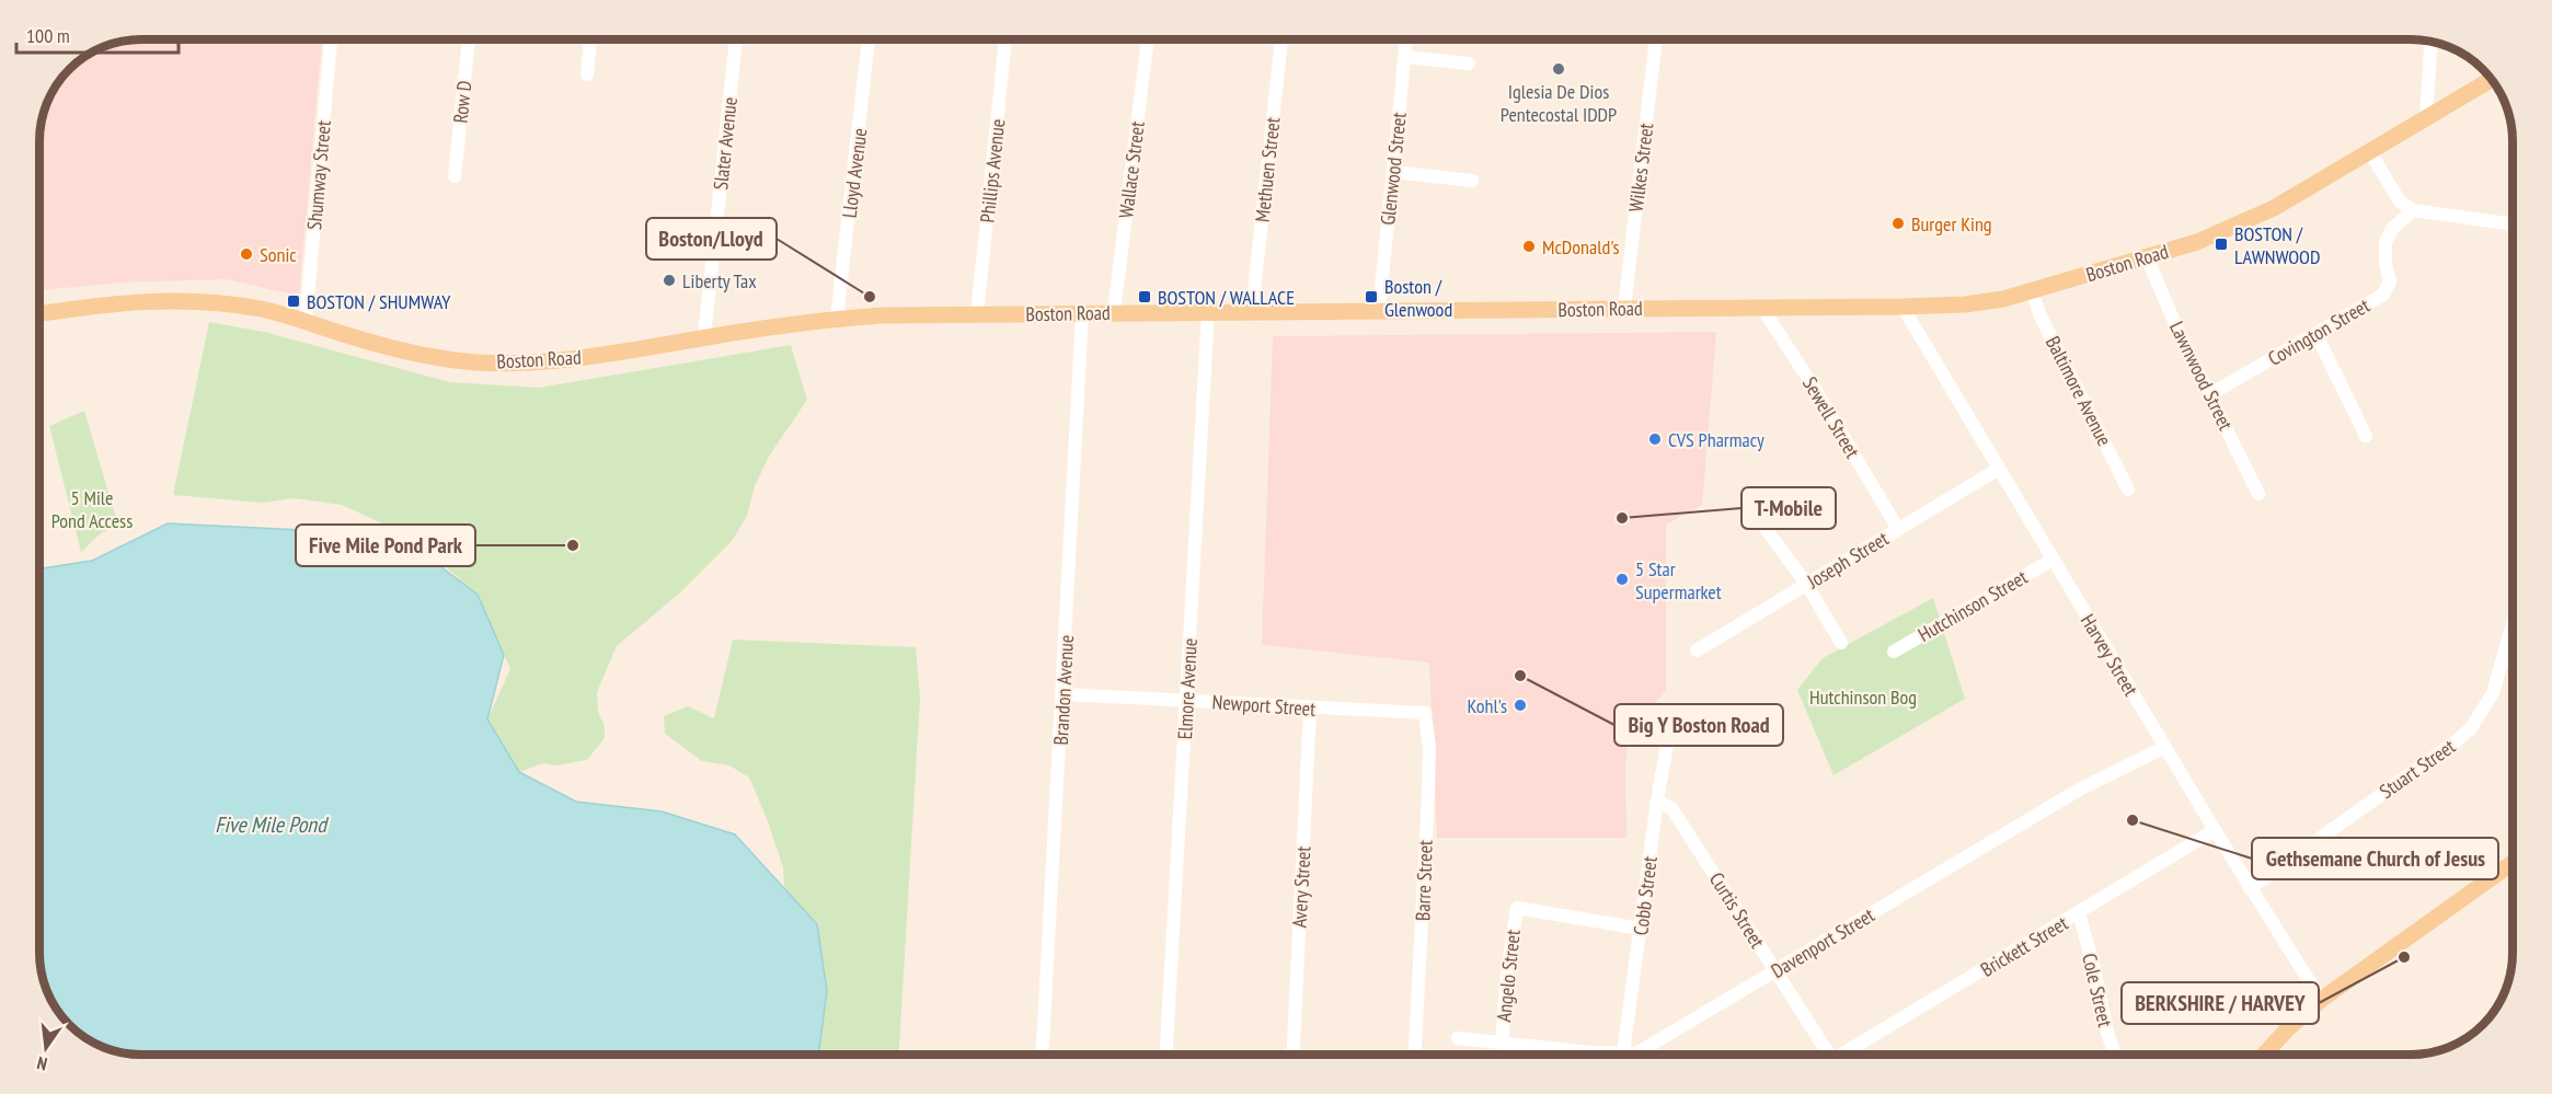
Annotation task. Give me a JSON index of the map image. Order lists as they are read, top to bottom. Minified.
{"streets":{"main road":["Boston Road"],"street":["Row D","Slater Avenue","Wilkes Street","Glenwood Street","Wallace Street","Methuen Street","Phillips Avenue","Lloyd Avenue","Shumway Street","Covington Street","Lawnwood Street","Baltimore Avenue","Sewell Street","Joseph Street","Hutchinson Street","Harvey Street","Elmore Avenue","Brandon Avenue","Newport Street","Stuart Street","Barre Street","Avery Street","Cobb Street","Curtis Street","Davenport Street","Brickett Street","Angelo Street","Cole Street"]},"crossings":[["Slater Avenue","Boston Road"],["Wilkes Street","Boston Road"],["Glenwood Street","Boston Road"],["Wallace Street","Boston Road"],["Methuen Street","Boston Road"],["Phillips Avenue","Boston Road"],["Lloyd Avenue","Boston Road"],["Shumway Street","Boston Road"],["Boston Road","Lawnwood Street"],["Boston Road","Baltimore Avenue"],["Boston Road","Sewell Street"],["Boston Road","Harvey Street"],["Boston Road","Elmore Avenue"],["Boston Road","Brandon Avenue"],["Covington Street","Lawnwood Street"],["Sewell Street","Joseph Street"],["Joseph Street","Harvey Street"],["Hutchinson Street","Harvey Street"],["Harvey Street","Stuart Street"],["Harvey Street","Davenport Street"],["Harvey Street","Brickett Street"],["Elmore Avenue","Newport Street"],["Brandon Avenue","Newport Street"],["Newport Street","Barre Street"],["Newport Street","Avery Street"],["Cobb Street","Curtis Street"],["Cobb Street","Davenport Street"],["Cobb Street","Angelo Street"],["Curtis Street","Davenport Street"],["Davenport Street","Angelo Street"],["Brickett Street","Cole Street"]],"water":["Five Mile Pond"],"parks":["5 Mile Pond Access","Hutchinson Bog"],"places":{"other":["Iglesia De Dios Pentecostal IDDP","Burger King","McDonald's","Sonic","Liberty Tax","Boston/Lloyd","CVS Pharmacy","T-Mobile","Five Mile Pond Park","5 Star Supermarket","Big Y Boston Road","Kohl's","Gethsemane Church of Jesus","BERKSHIRE / HARVEY"],"transit":["BOSTON / LAWNWOOD","BOSTON / WALLACE","Boston / Glenwood","BOSTON / SHUMWAY"]},"scale_bar":"100 m","north":"bottom"}
